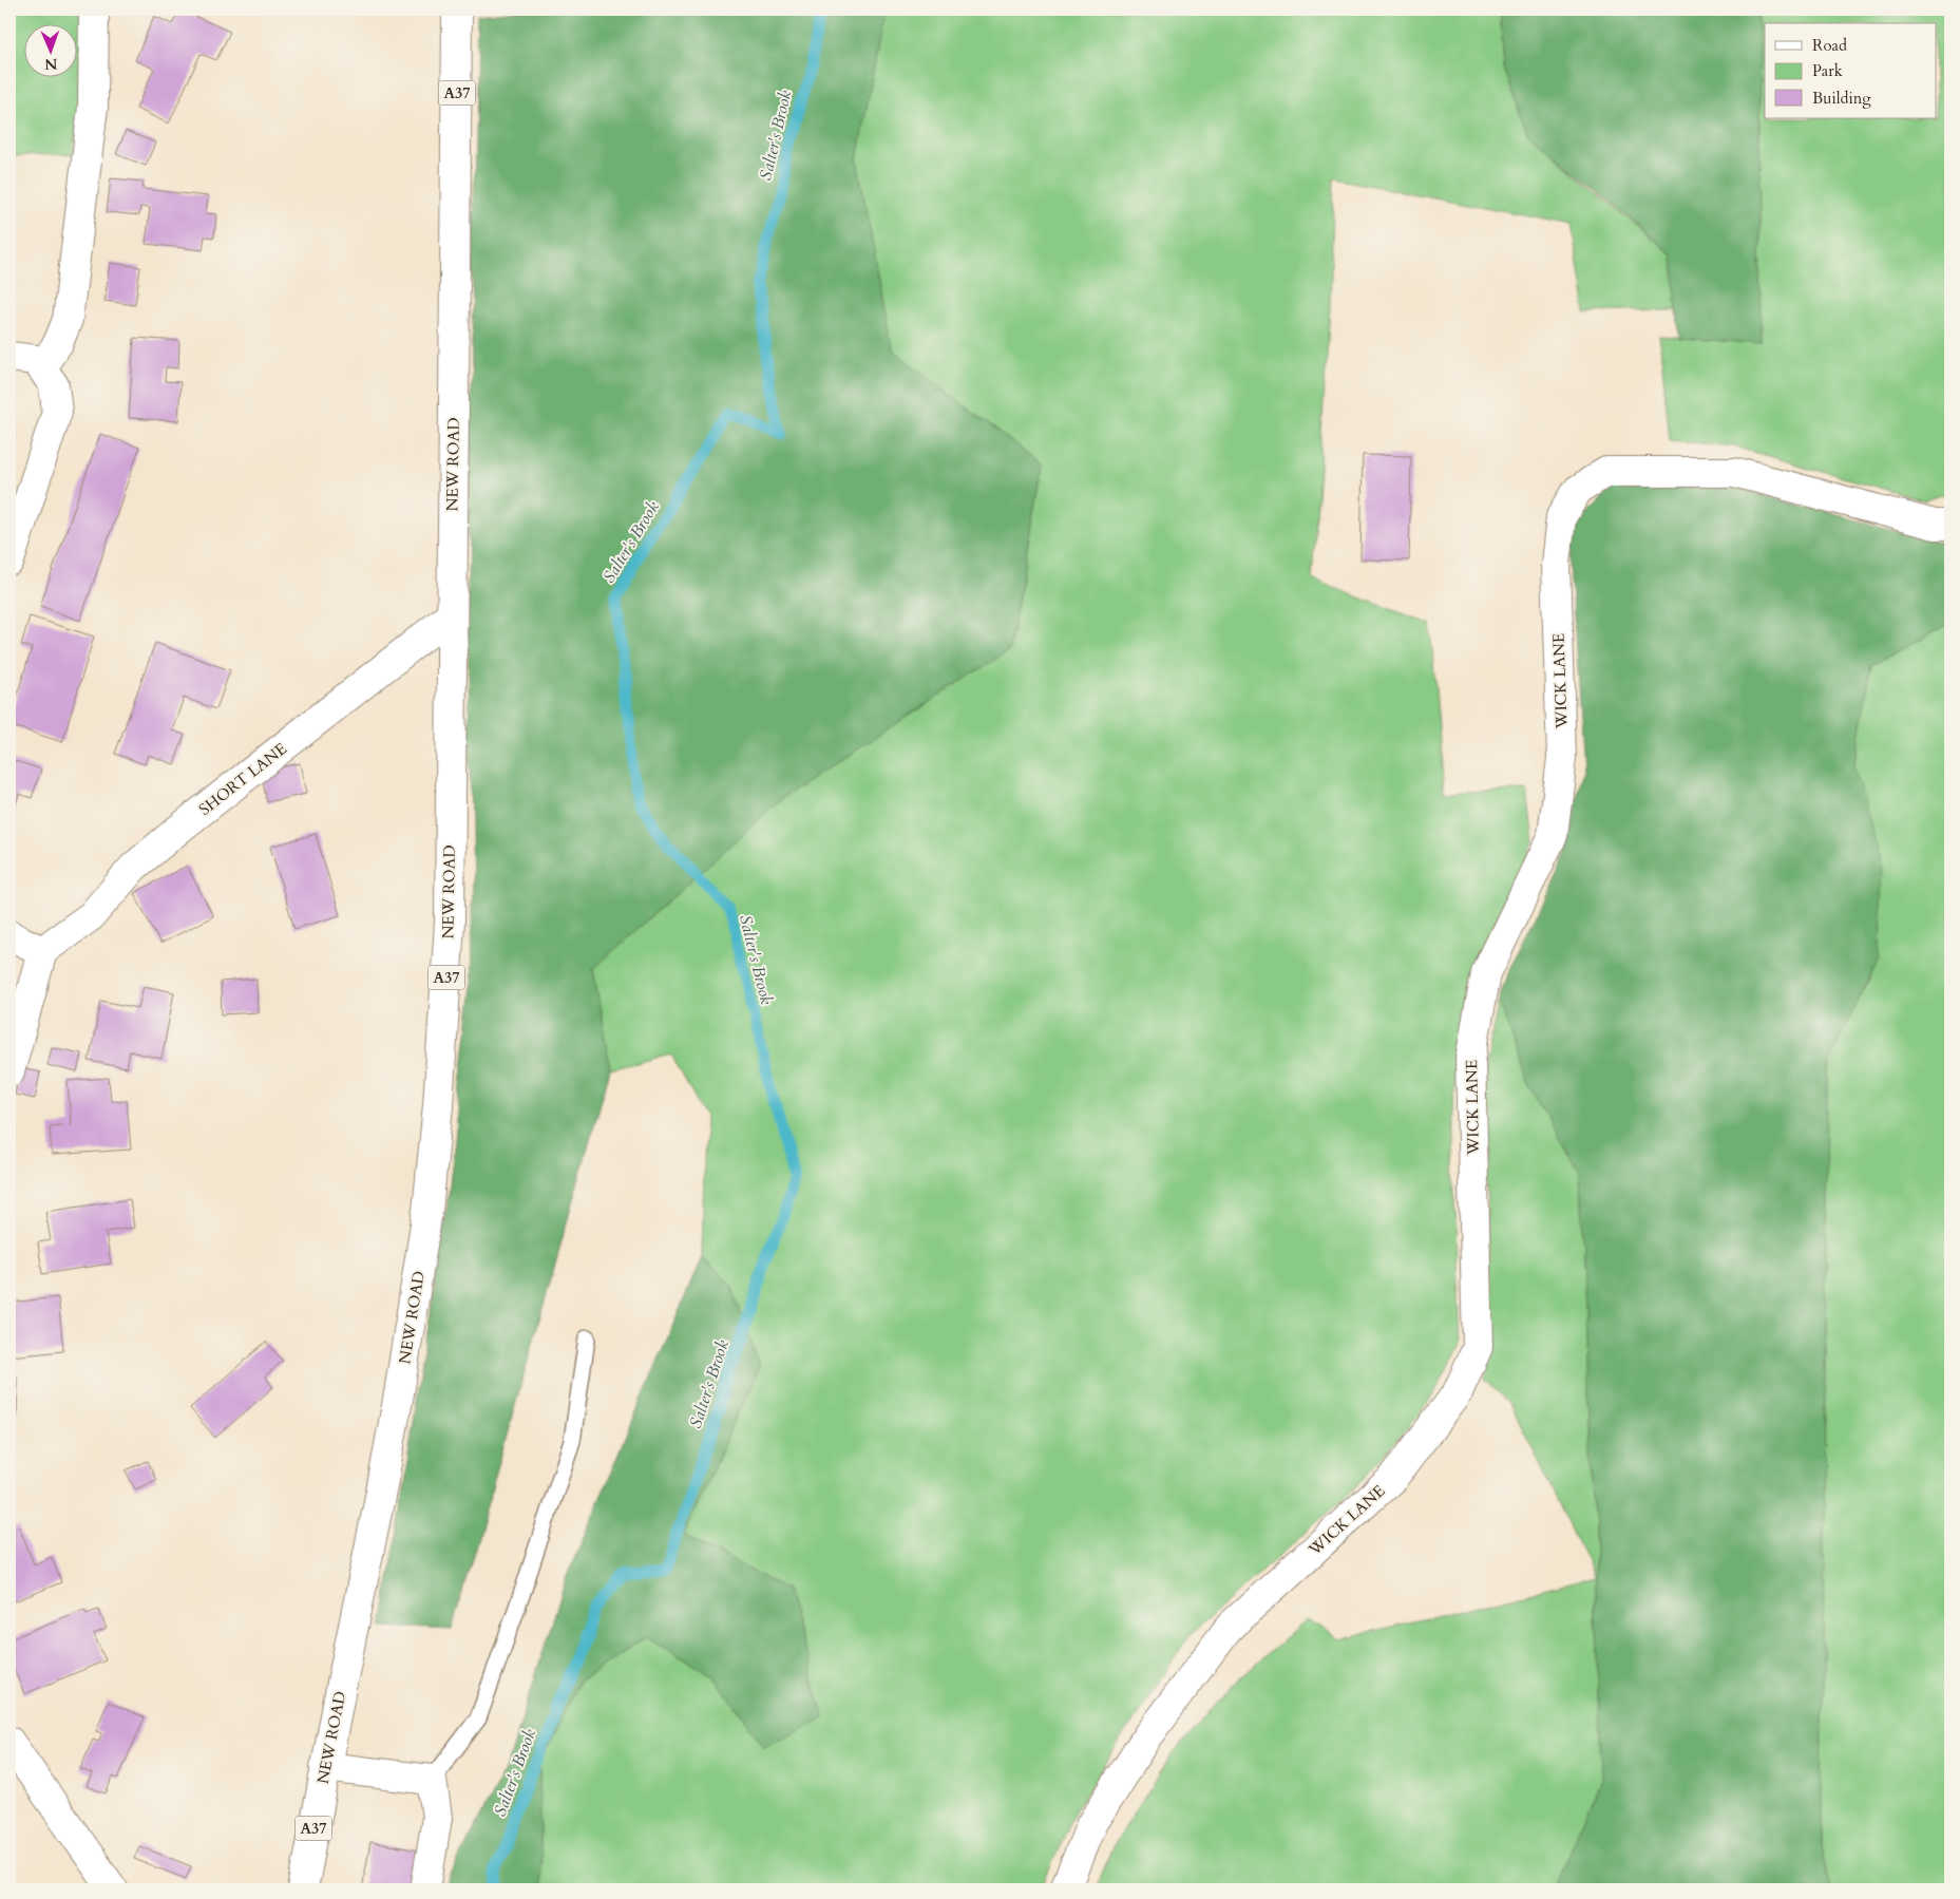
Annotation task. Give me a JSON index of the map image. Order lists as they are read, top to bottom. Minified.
{"streets":{"main road":["A37","NEW ROAD","WICK LANE","SHORT LANE"]},"crossings":[["NEW ROAD","SHORT LANE"]],"water":["Salter's Brook"],"legend":["Road","Park","Building"],"north":"bottom"}
